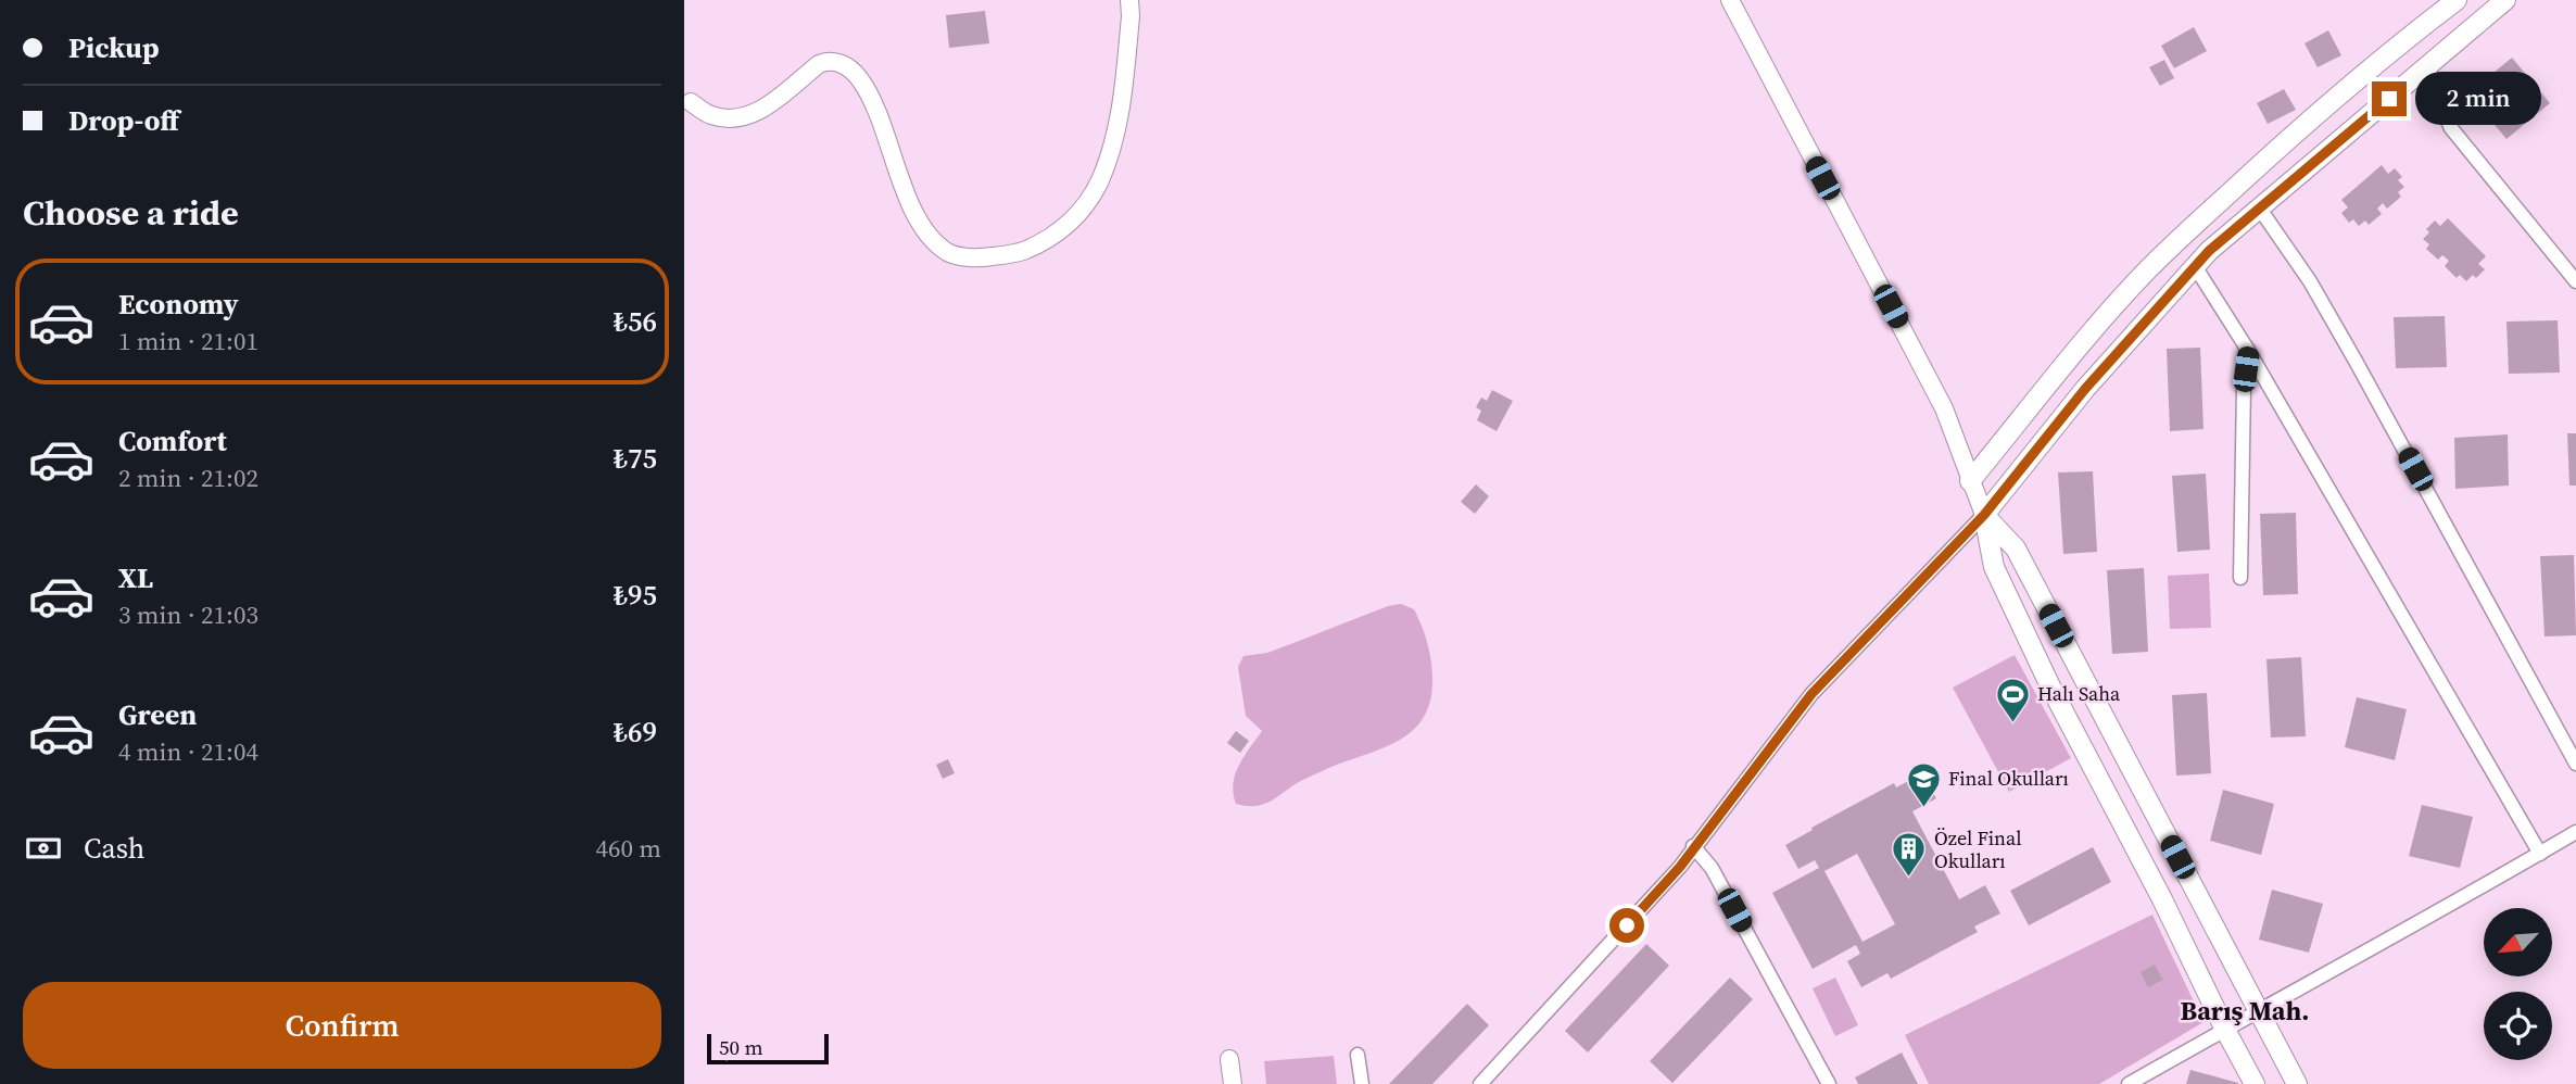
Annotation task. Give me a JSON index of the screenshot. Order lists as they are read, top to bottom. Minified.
{"districts":["Barış Mah."],"places":{"sports":["Halı Saha"],"school or university":["Final Okulları"],"building":["Özel Final Okulları"]},"scale_bar":"50 m","north":"bottom left","page":{"banner":["Pickup","Drop-off"],"bubble":"2 min","heading":"Choose a ride","list":[{"name":"Economy","note":"1 min · 21:01","value":"₺56"},{"name":"Comfort","note":"2 min · 21:02","value":"₺75"},{"name":"XL","note":"3 min · 21:03","value":"₺95"},{"name":"Green","note":"4 min · 21:04","value":"₺69"}],"pay":["Cash","460 m"],"buttons":"Confirm","scale":"50 m"}}
